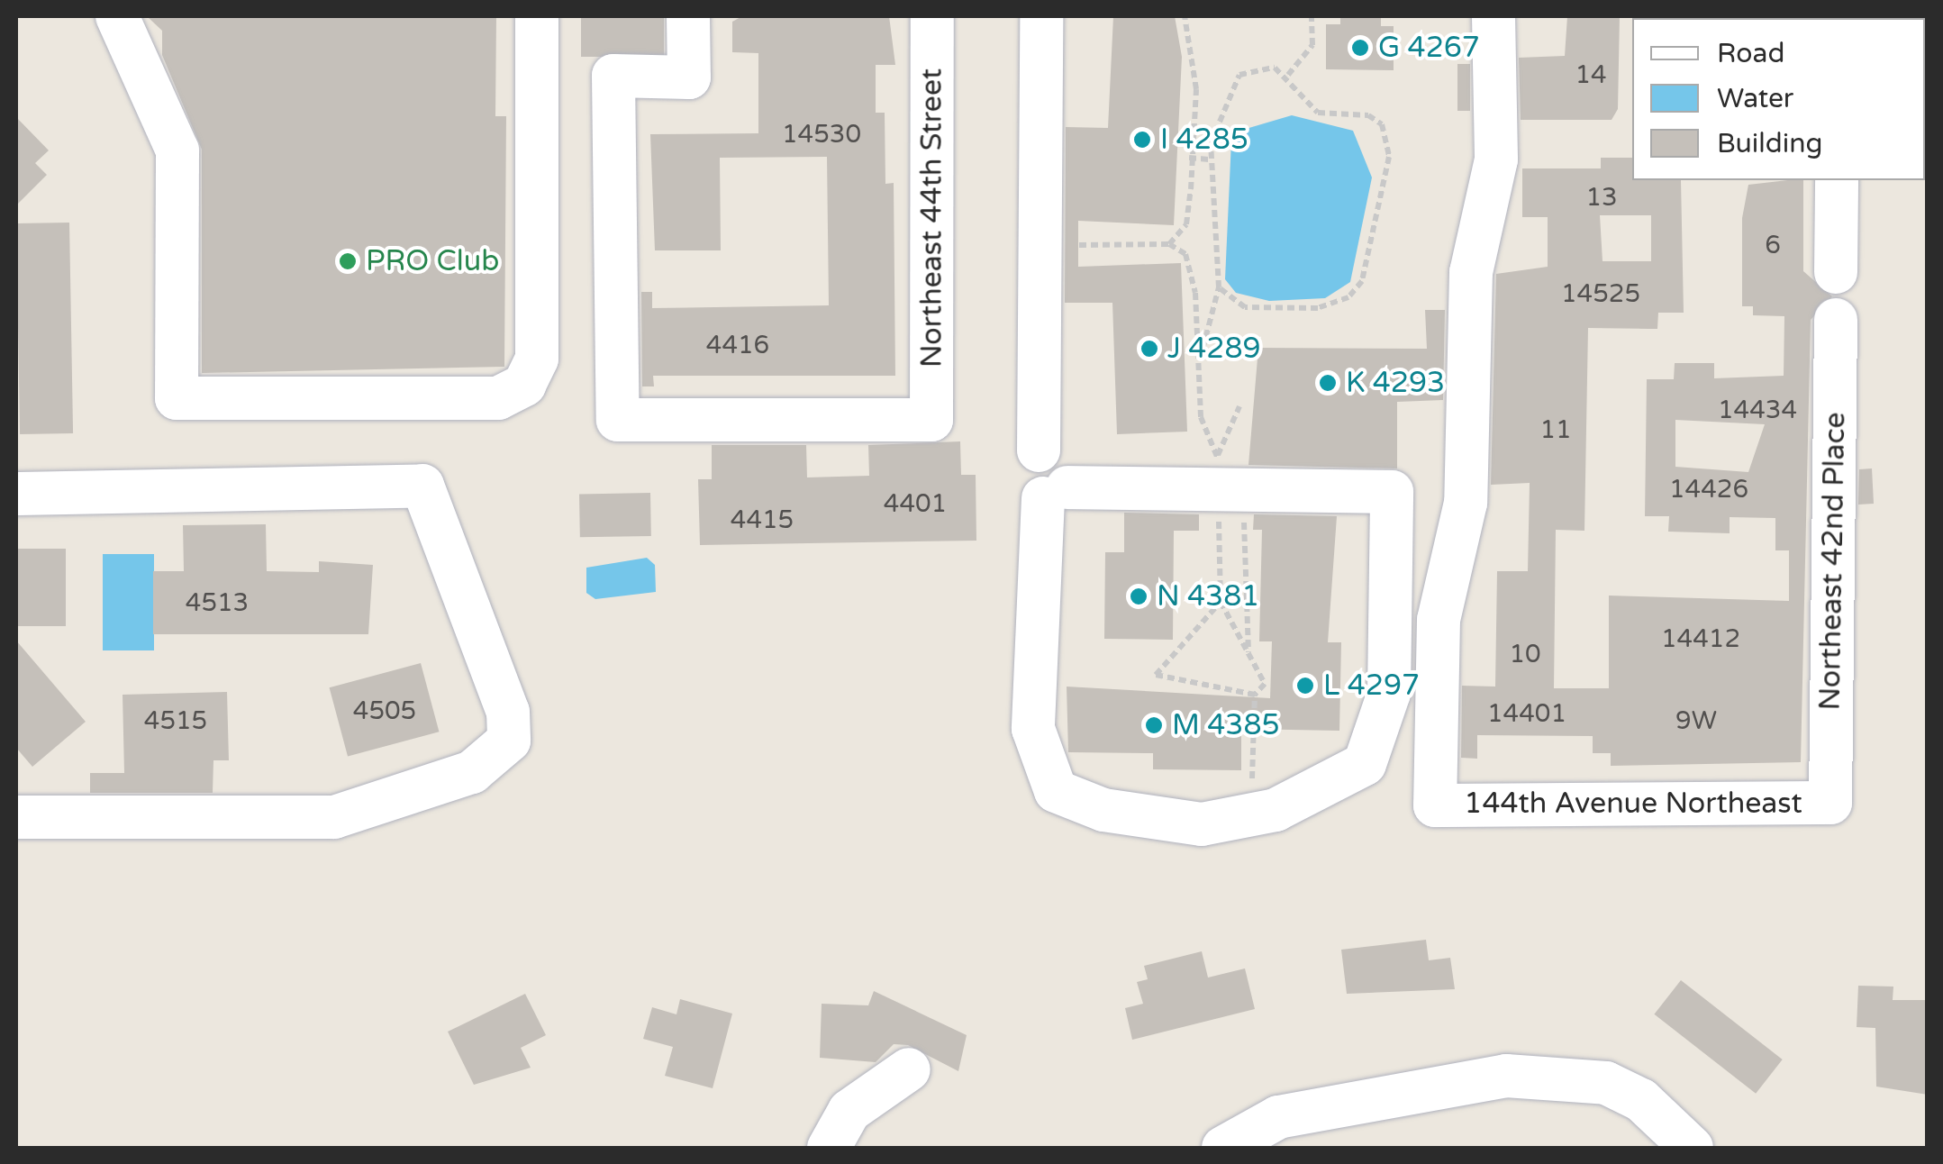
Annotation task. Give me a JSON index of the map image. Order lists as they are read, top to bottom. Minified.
{"streets":{"street":["Northeast 44th Street","Northeast 42nd Place","144th Avenue Northeast"]},"crossings":[["Northeast 42nd Place","144th Avenue Northeast"]],"places":["G 4267","I 4285","PRO Club","J 4289","K 4293","N 4381","L 4297","M 4385"],"house_numbers":["14","14530","13","6","14525","4416","14434","11","14426","4401","4415","4513","14412","10","4505","14401","4515","9W"],"legend":["Road","Water","Building"]}
